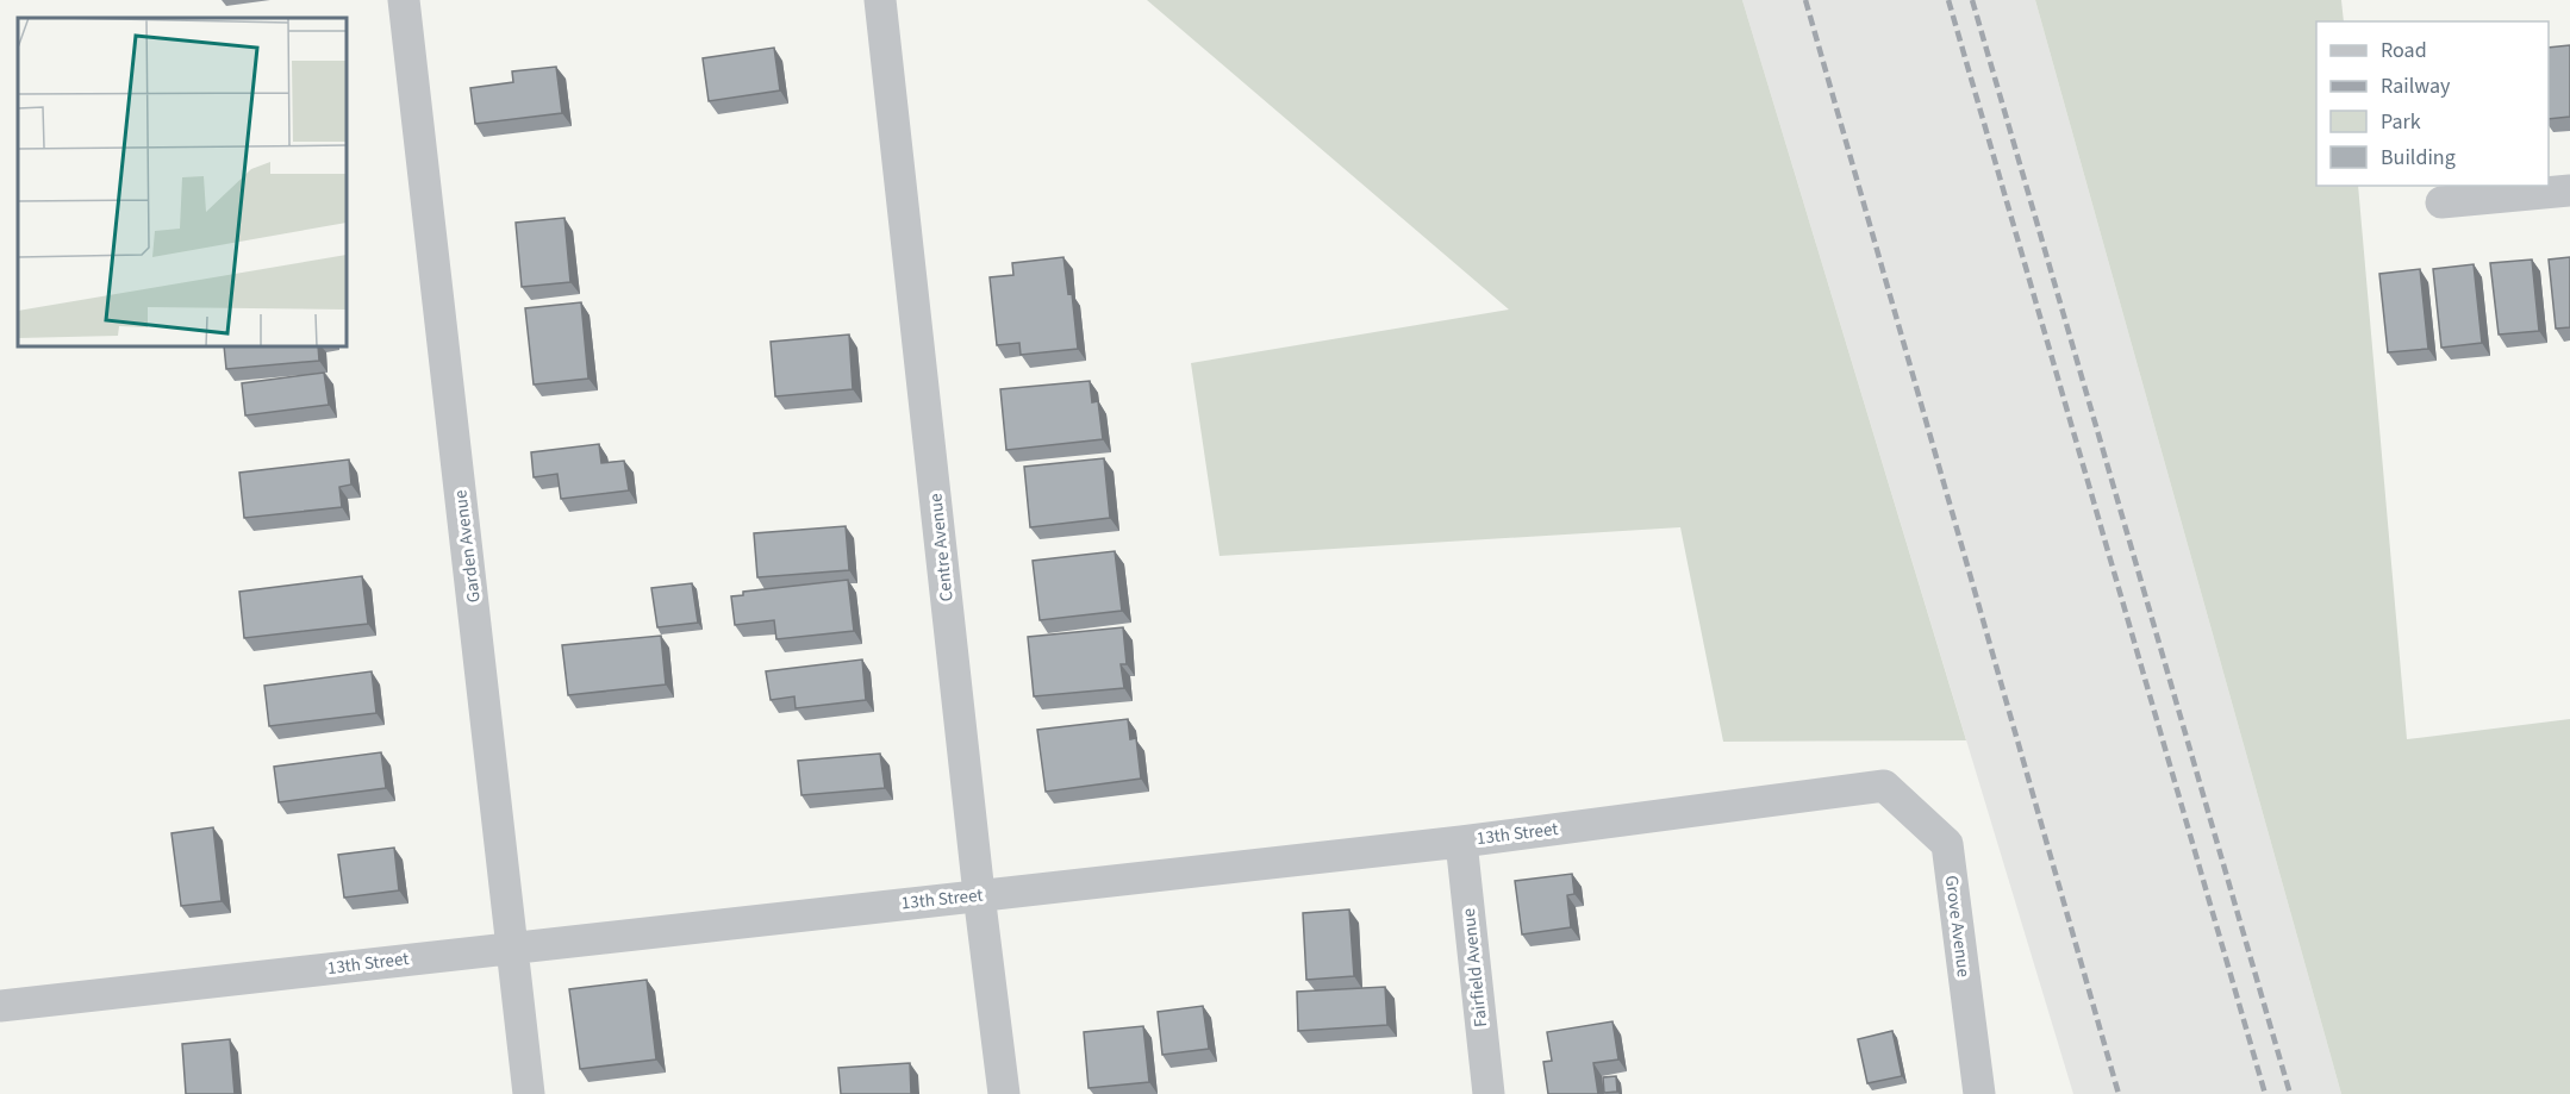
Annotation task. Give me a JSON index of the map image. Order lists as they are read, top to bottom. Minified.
{"streets":{"street":["Garden Avenue","Centre Avenue","13th Street","Grove Avenue","Fairfield Avenue"]},"crossings":[["Garden Avenue","13th Street"],["Centre Avenue","13th Street"],["13th Street","Grove Avenue"],["13th Street","Fairfield Avenue"]],"legend":["Road","Railway","Park","Building"]}
